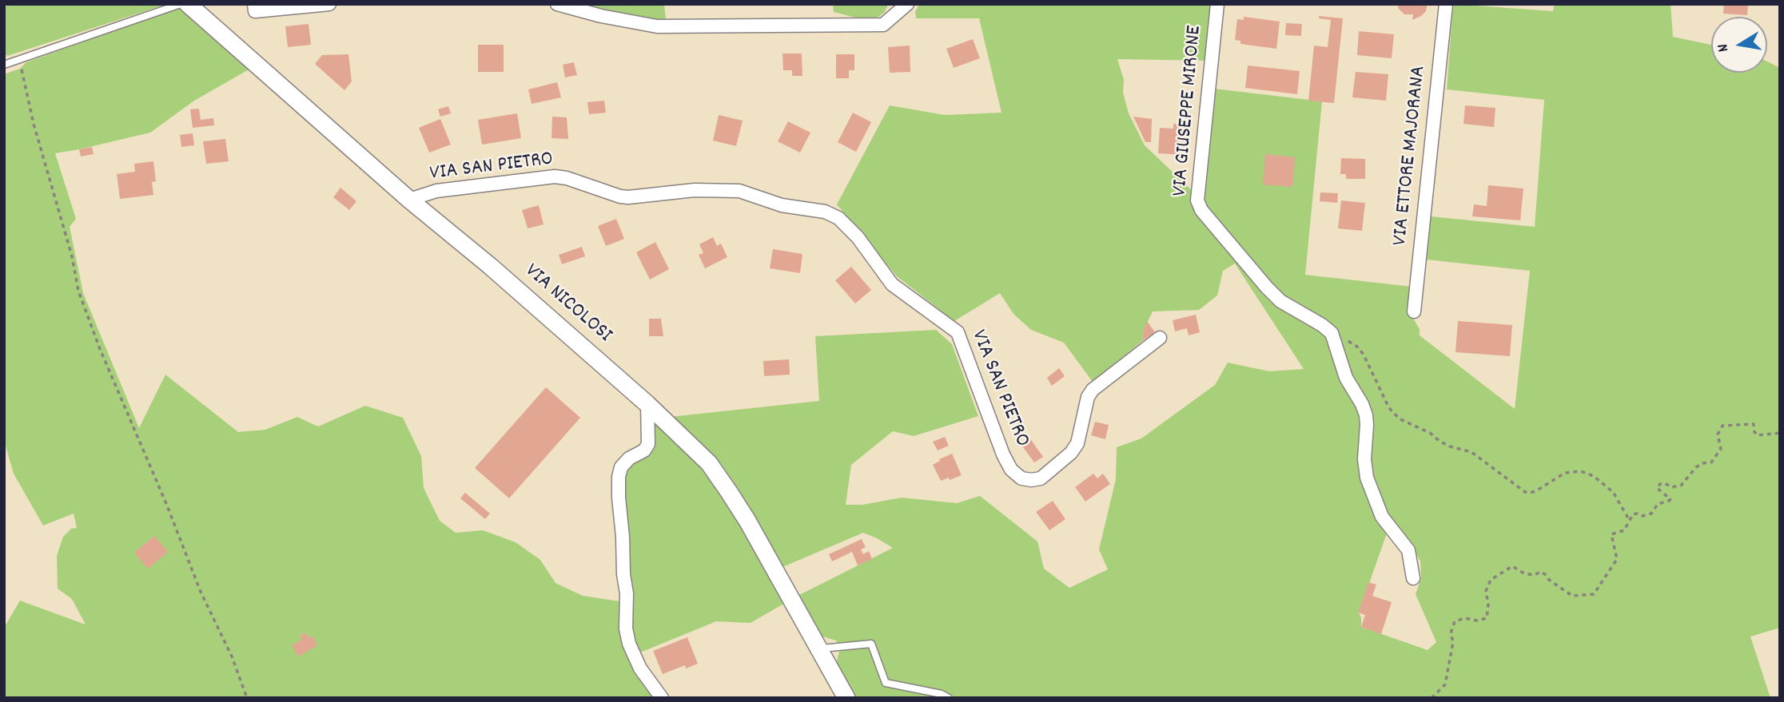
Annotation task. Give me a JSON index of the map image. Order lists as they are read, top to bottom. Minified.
{"streets":{"main road":["VIA NICOLOSI"],"street":["VIA GIUSEPPE MIRONE","VIA ETTORE MAJORANA","VIA SAN PIETRO"]},"crossings":[["VIA SAN PIETRO","VIA NICOLOSI"]],"north":"left"}
